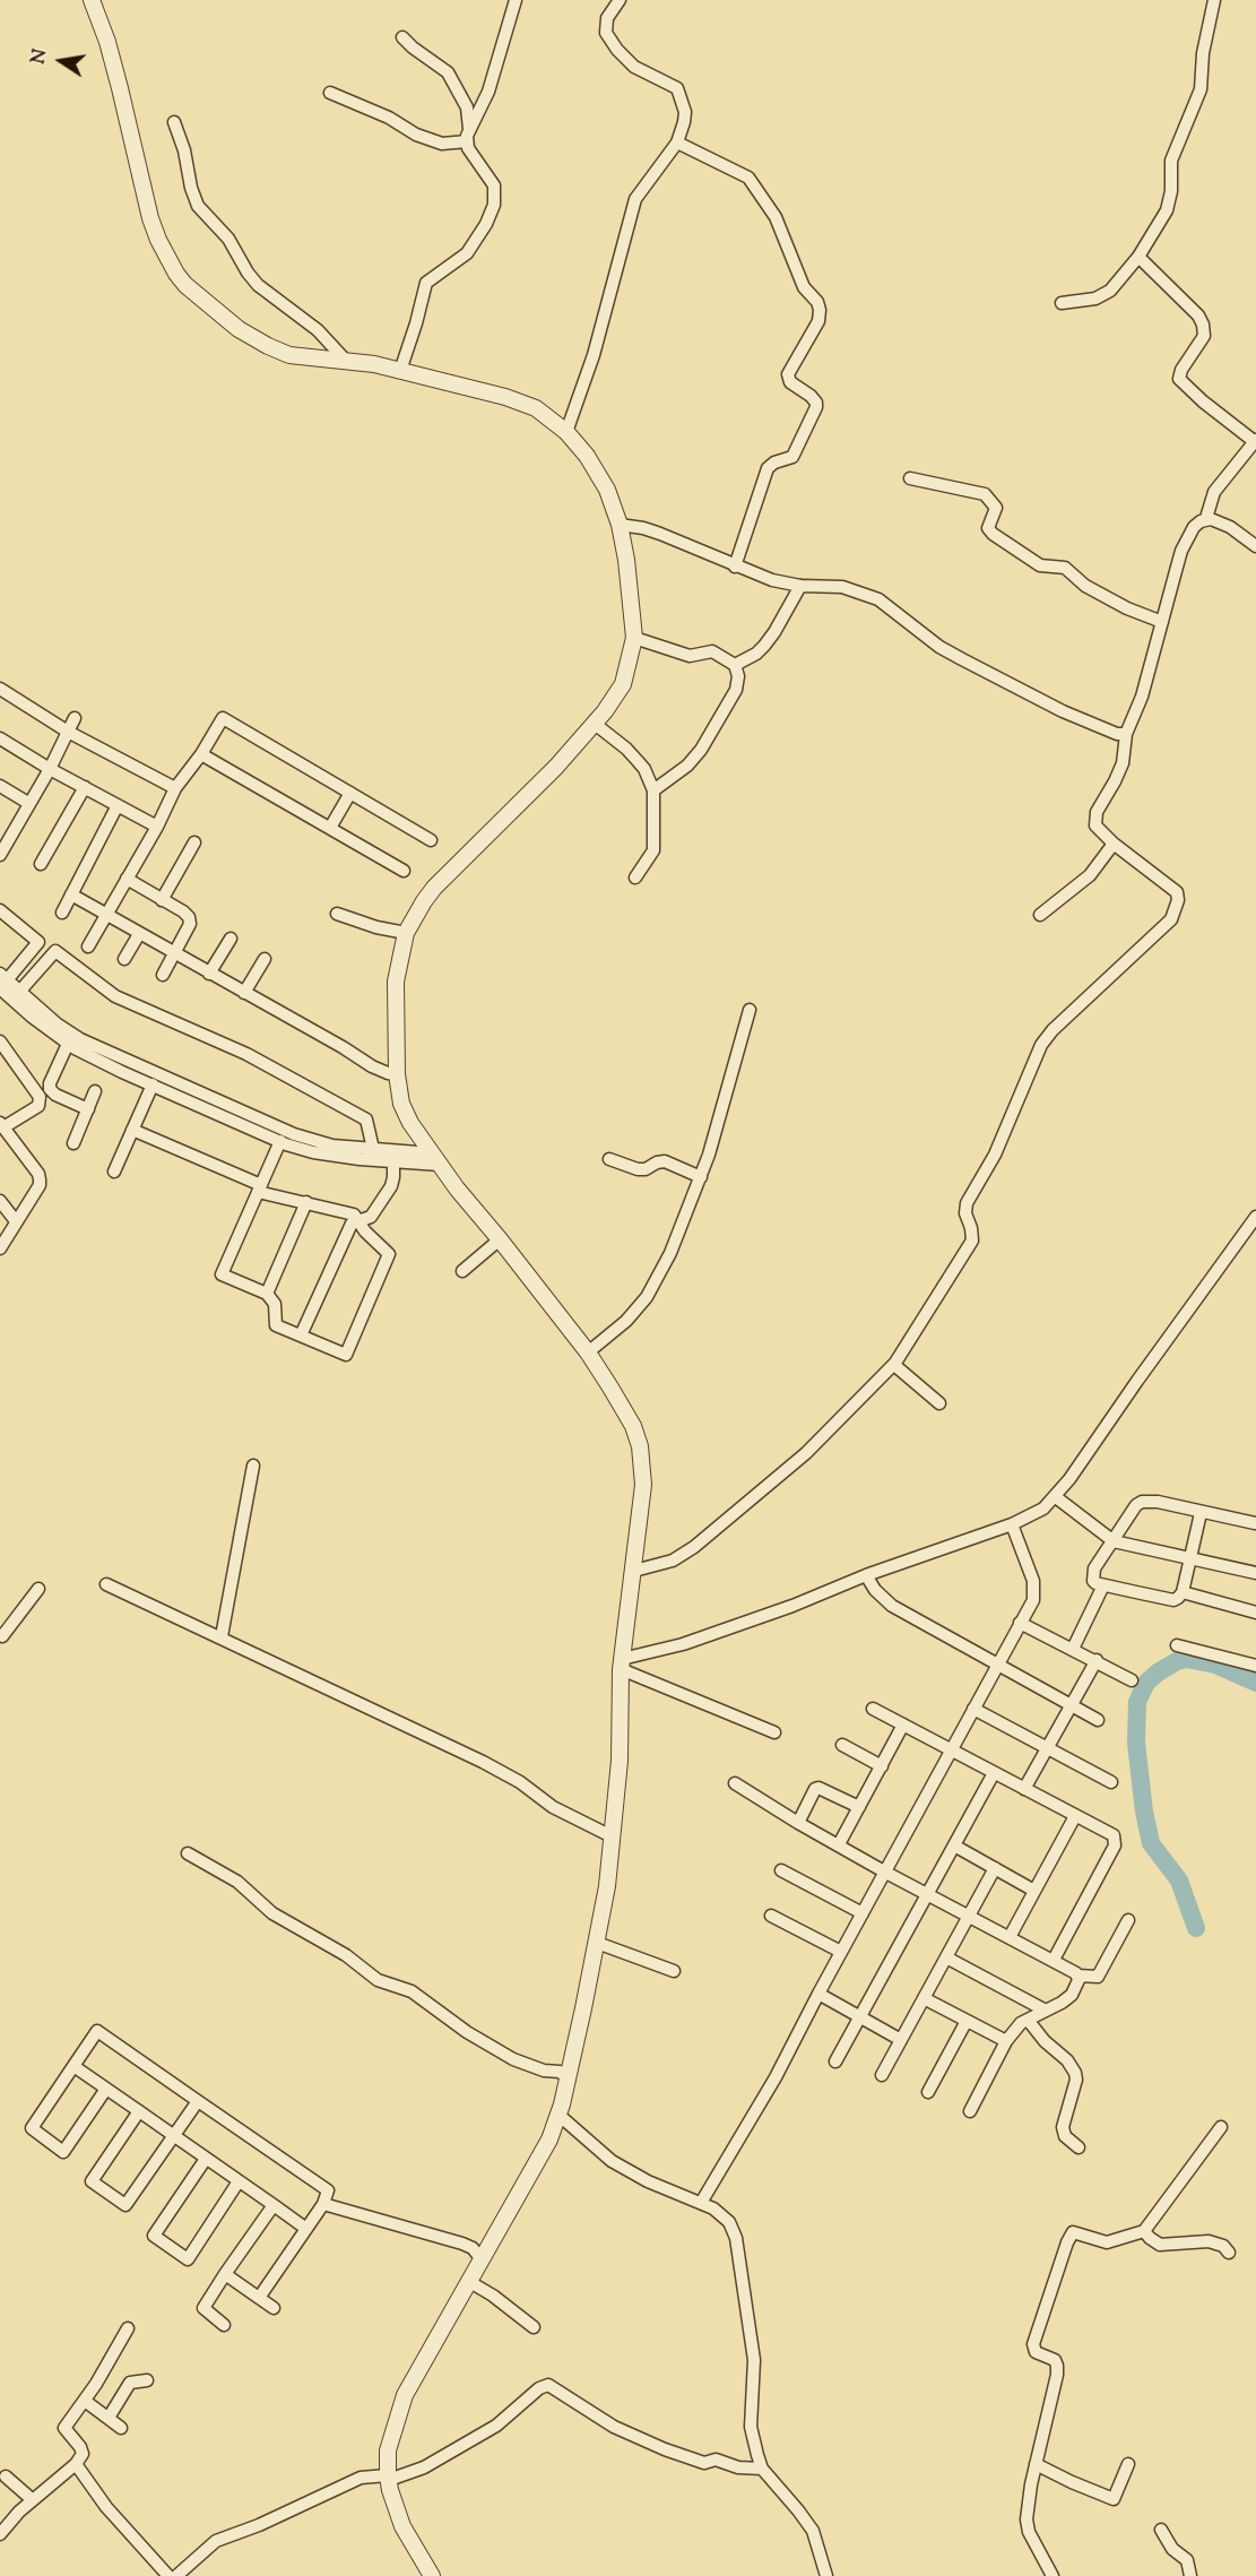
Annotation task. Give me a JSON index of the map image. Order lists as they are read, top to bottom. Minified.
{"north":"left"}
